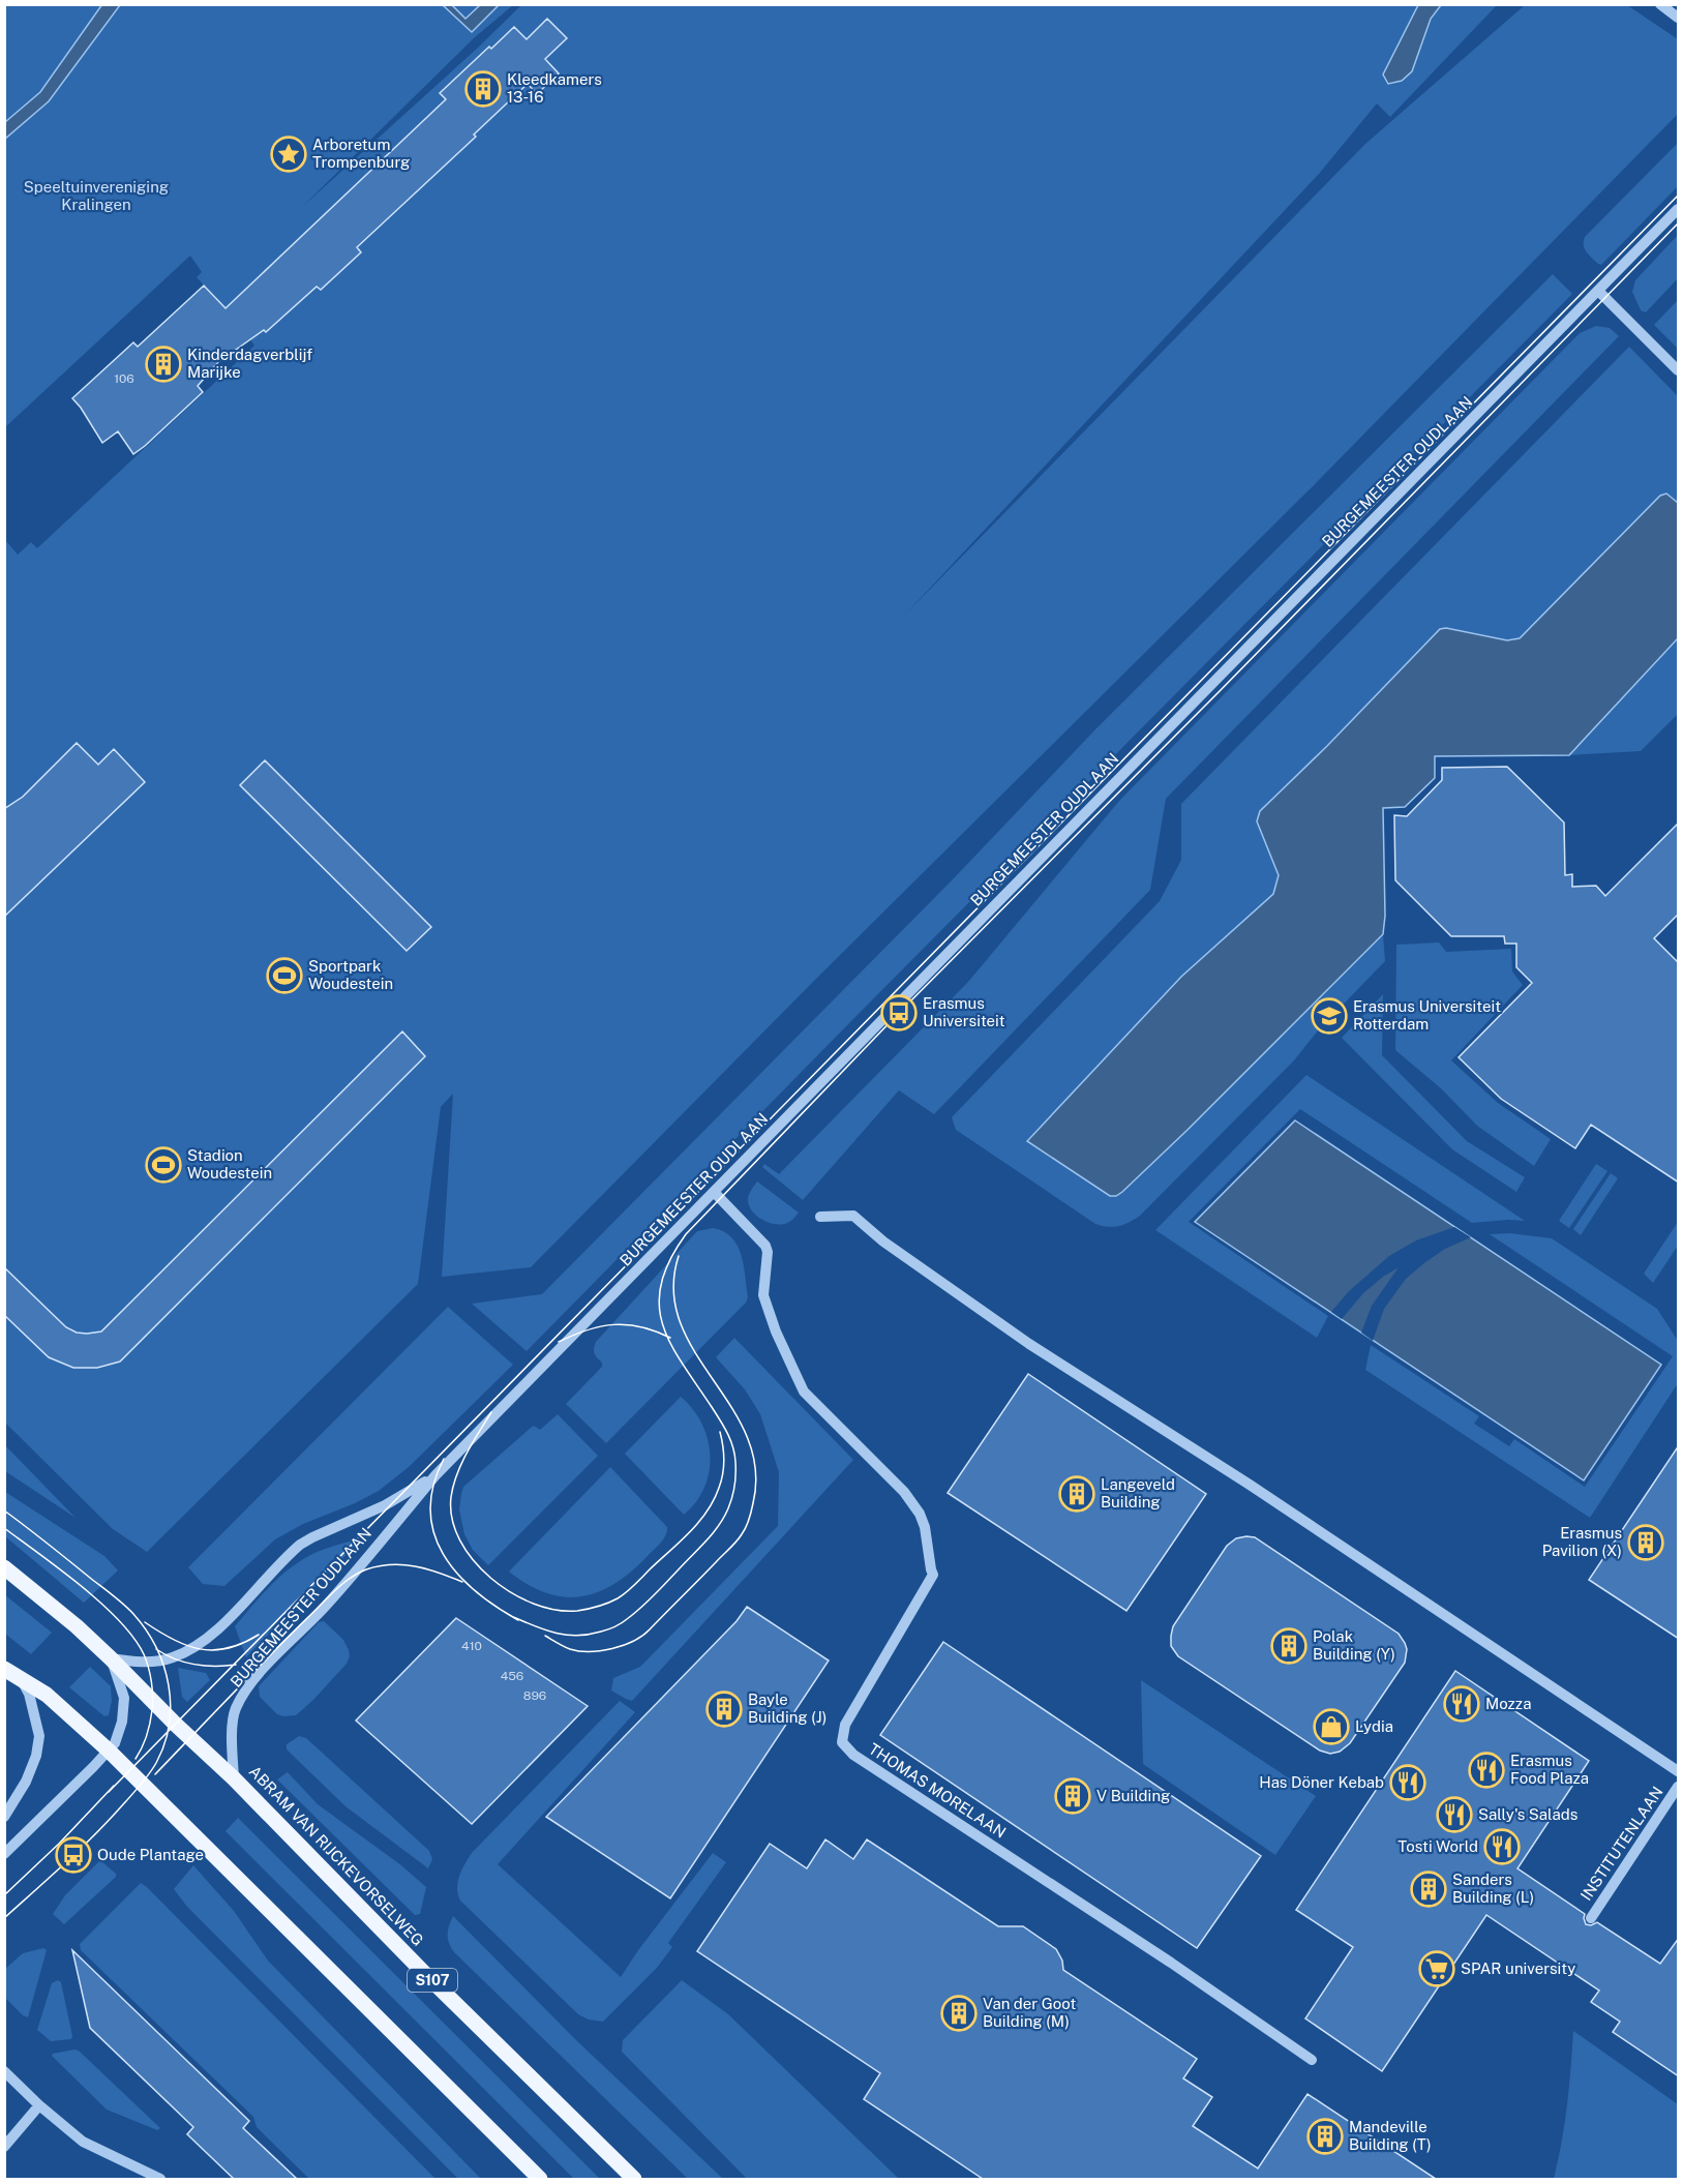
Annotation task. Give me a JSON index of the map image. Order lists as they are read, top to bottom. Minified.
{"streets":{"main road":["ABRAM VAN RIJCKEVORSELWEG","S107"],"street":["BURGEMEESTER OUDLAAN","THOMAS MORELAAN","INSTITUTENLAAN"]},"crossings":[["BURGEMEESTER OUDLAAN","THOMAS MORELAAN"],["BURGEMEESTER OUDLAAN","ABRAM VAN RIJCKEVORSELWEG"]],"parks":["Speeltuinvereniging Kralingen"],"places":{"building":["Kleedkamers 13-16","Kinderdagverblijf Marijke","Langeveld Building","Erasmus Pavilion (X)","Polak Building (Y)","Bayle Building (J)","V Building","Sanders Building (L)","Van der Goot Building (M)","Mandeville Building (T)"],"place":["Arboretum Trompenburg"],"sports":["Sportpark Woudestein","Stadion Woudestein"],"bus stop":["Erasmus Universiteit","Oude Plantage"],"school or university":["Erasmus Universiteit Rotterdam"],"restaurant":["Mozza","Erasmus Food Plaza","Has Döner Kebab","Sally's Salads","Tosti World"],"shop":["Lydia"],"supermarket":["SPAR university"]},"house_numbers":["106","410","456","896"]}
